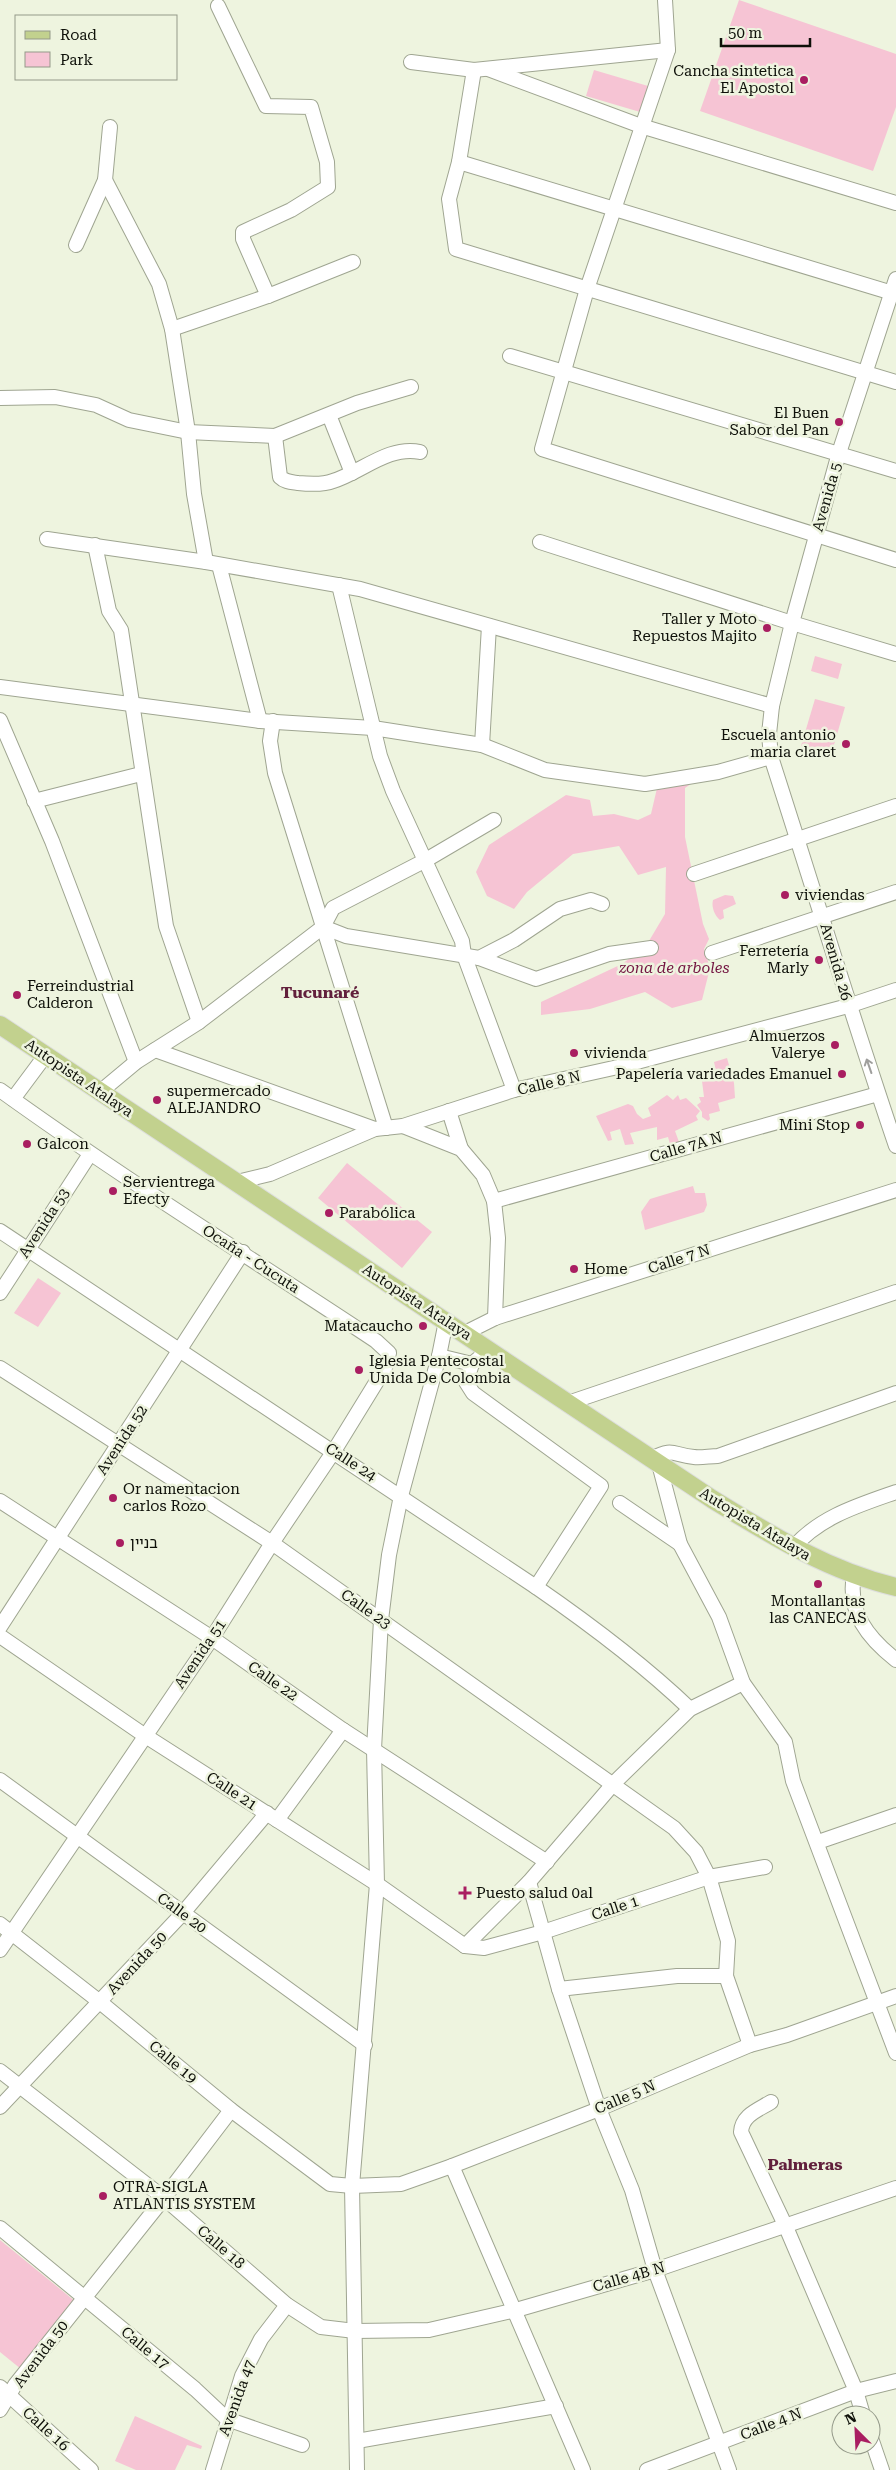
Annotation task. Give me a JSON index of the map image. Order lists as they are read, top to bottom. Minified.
{"streets":{"main road":["Autopista Atalaya"],"street":["Avenida 5","Avenida 26","Calle 8 N","Calle 7A N","Avenida 53","Ocaña - Cucuta","Calle 7 N","Avenida 52","Calle 24","Calle 23","Avenida 51","Calle 22","Calle 21","Calle 1","Calle 20","Avenida 50","Calle 19","Calle 5 N","Calle 18","Calle 4B N","Calle 17","Avenida 47","Calle 4 N","Calle 16"]},"crossings":[["Avenida 5","Avenida 26"],["Avenida 26","Calle 8 N"],["Avenida 26","Calle 7A N"],["Autopista Atalaya","Calle 8 N"],["Autopista Atalaya","Calle 7 N"],["Avenida 53","Ocaña - Cucuta"],["Avenida 53","Calle 24"],["Ocaña - Cucuta","Avenida 52"],["Ocaña - Cucuta","Avenida 51"],["Avenida 52","Calle 24"],["Avenida 52","Calle 23"],["Avenida 52","Calle 22"],["Calle 24","Avenida 51"],["Calle 23","Avenida 51"],["Calle 23","Calle 1"],["Avenida 51","Calle 22"],["Avenida 51","Calle 21"],["Avenida 51","Calle 20"],["Avenida 51","Calle 19"],["Calle 22","Avenida 50"],["Calle 21","Calle 1"],["Calle 21","Avenida 50"],["Calle 20","Avenida 50"],["Avenida 50","Calle 19"],["Avenida 50","Calle 18"],["Avenida 50","Calle 17"],["Avenida 50","Calle 16"],["Calle 19","Calle 5 N"],["Calle 18","Calle 4B N"],["Calle 18","Avenida 47"],["Calle 17","Avenida 47"]],"districts":["Tucunaré","Palmeras"],"parks":["zona de arboles"],"places":{"other":["Cancha sintetica El Apostol","El Buen Sabor del Pan","Taller y Moto Repuestos Majito","Escuela antonio maria claret","viviendas","Ferretería Marly","Ferreindustrial Calderon","Almuerzos Valerye","vivienda","Papelería variedades Emanuel","supermercado ALEJANDRO","Mini Stop","Galcon","Servientrega Efecty","Parabólica","Home","Matacaucho","Iglesia Pentecostal Unida De Colombia","Or namentacion carlos Rozo","בניין","Montallantas las CANECAS","OTRA-SIGLA ATLANTIS SYSTEM"],"health":["Puesto salud 0al"]},"legend":["Road","Park"],"scale_bar":"50 m","north":"top left"}
